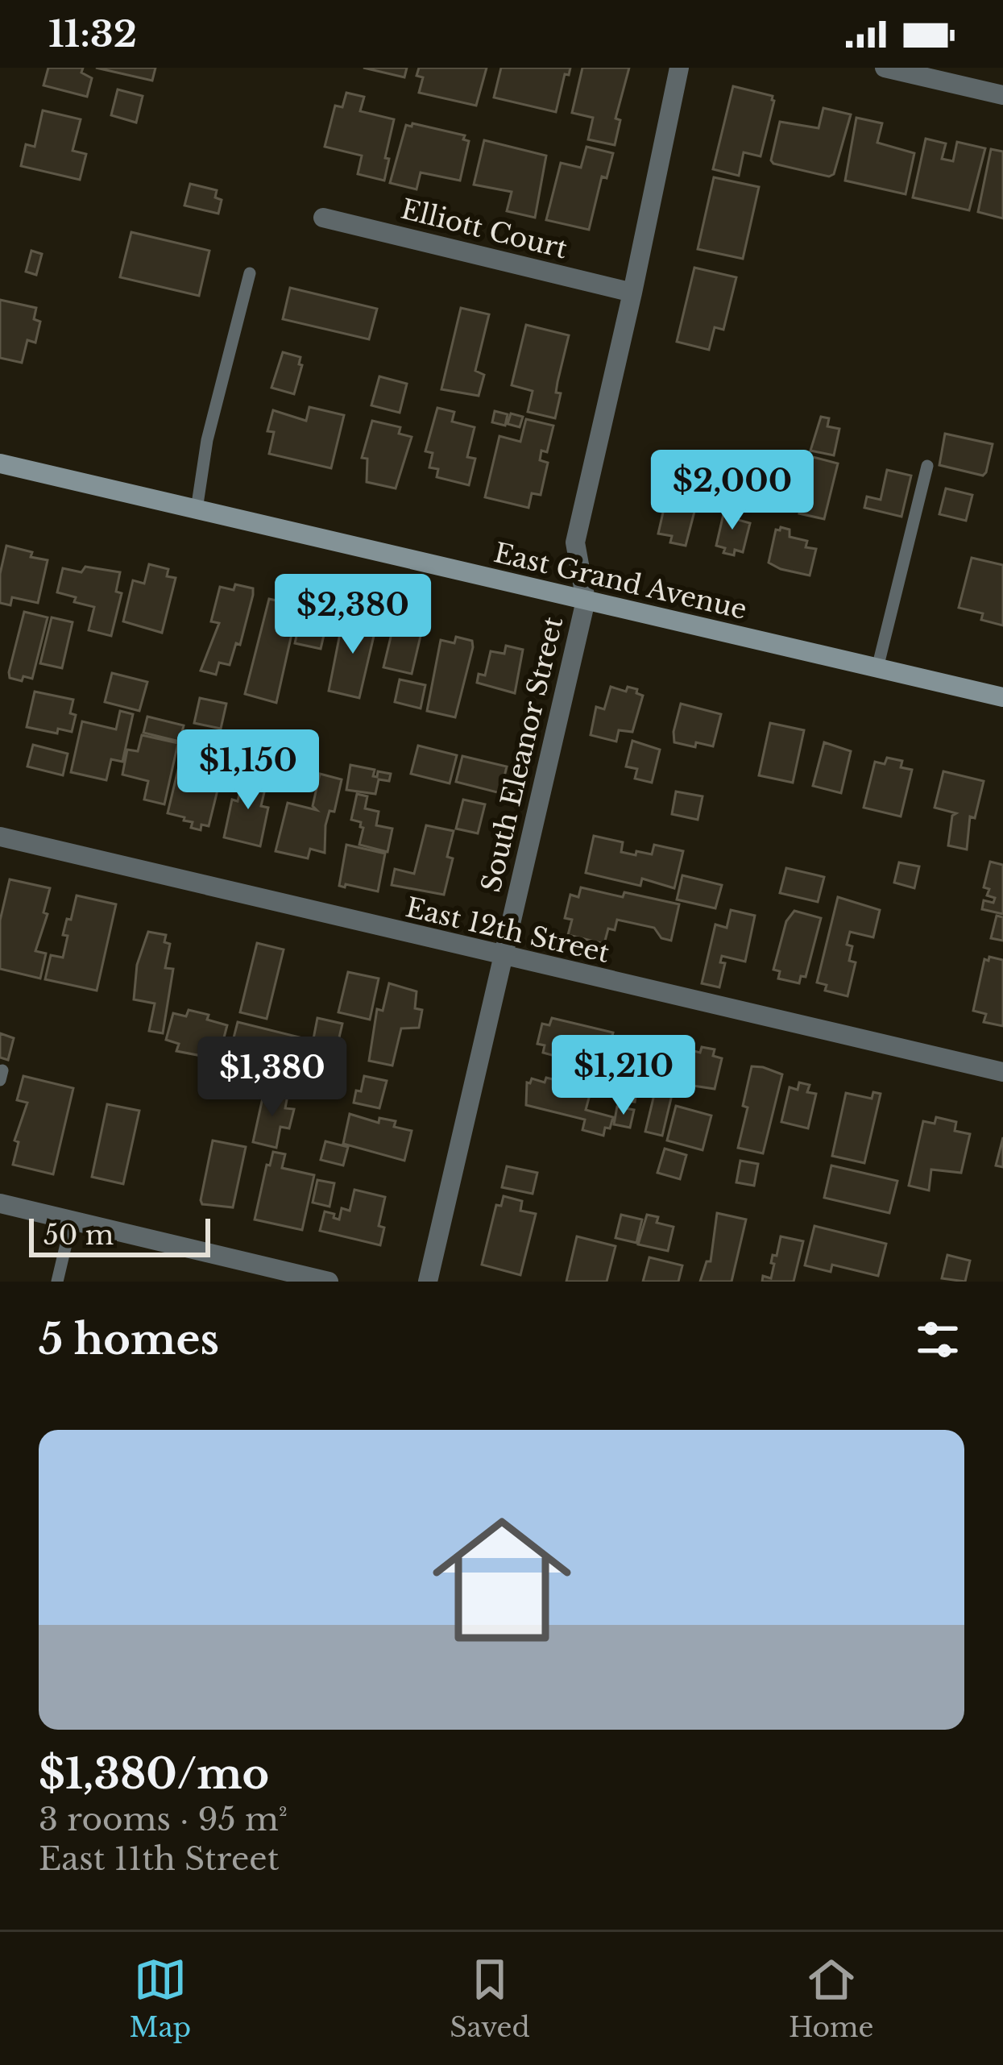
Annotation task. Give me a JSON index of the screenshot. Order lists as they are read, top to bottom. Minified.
{"streets":{"street":["Elliott Court","East Grand Avenue","South Eleanor Street","East 12th Street"]},"crossings":[["Elliott Court","South Eleanor Street"],["East Grand Avenue","South Eleanor Street"],["South Eleanor Street","East 12th Street"]],"scale_bar":"50 m","page":{"status":"11:32","price":["$2,000","$2,380","$1,150","$1,210","$1,380"],"scale":"50 m","heading":"5 homes","list":[{"name":"$1,380/mo","note":"3 rooms · 95 m² · East 11th Street"}],"tabs":["Map","Saved","Home"]}}
